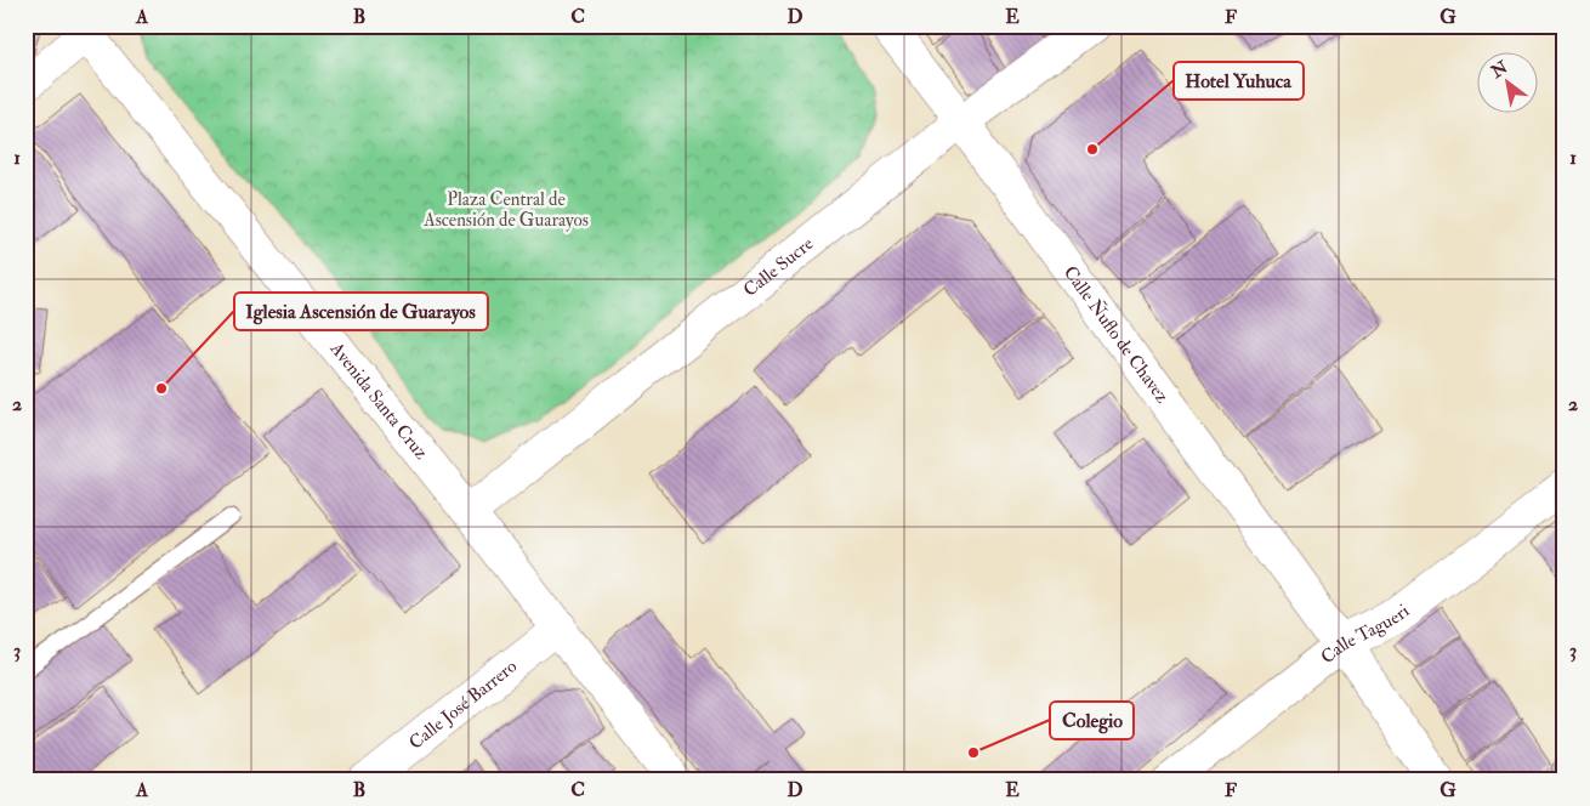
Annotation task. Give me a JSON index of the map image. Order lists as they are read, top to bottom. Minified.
{"streets":{"street":["Calle Sucre","Calle Ñuflo de Chavez","Avenida Santa Cruz","Calle Tagueri","Calle José Barrero"]},"crossings":[["Calle Sucre","Calle Ñuflo de Chavez"],["Calle Sucre","Avenida Santa Cruz"],["Calle Ñuflo de Chavez","Calle Tagueri"],["Avenida Santa Cruz","Calle José Barrero"]],"parks":["Plaza Central de Ascensión de Guarayos"],"places":["Hotel Yuhuca","Iglesia Ascensión de Guarayos","Colegio"],"north":"top left","grid":{"columns":["A","B","C","D","E","F","G"],"rows":["1","2","3"]}}
